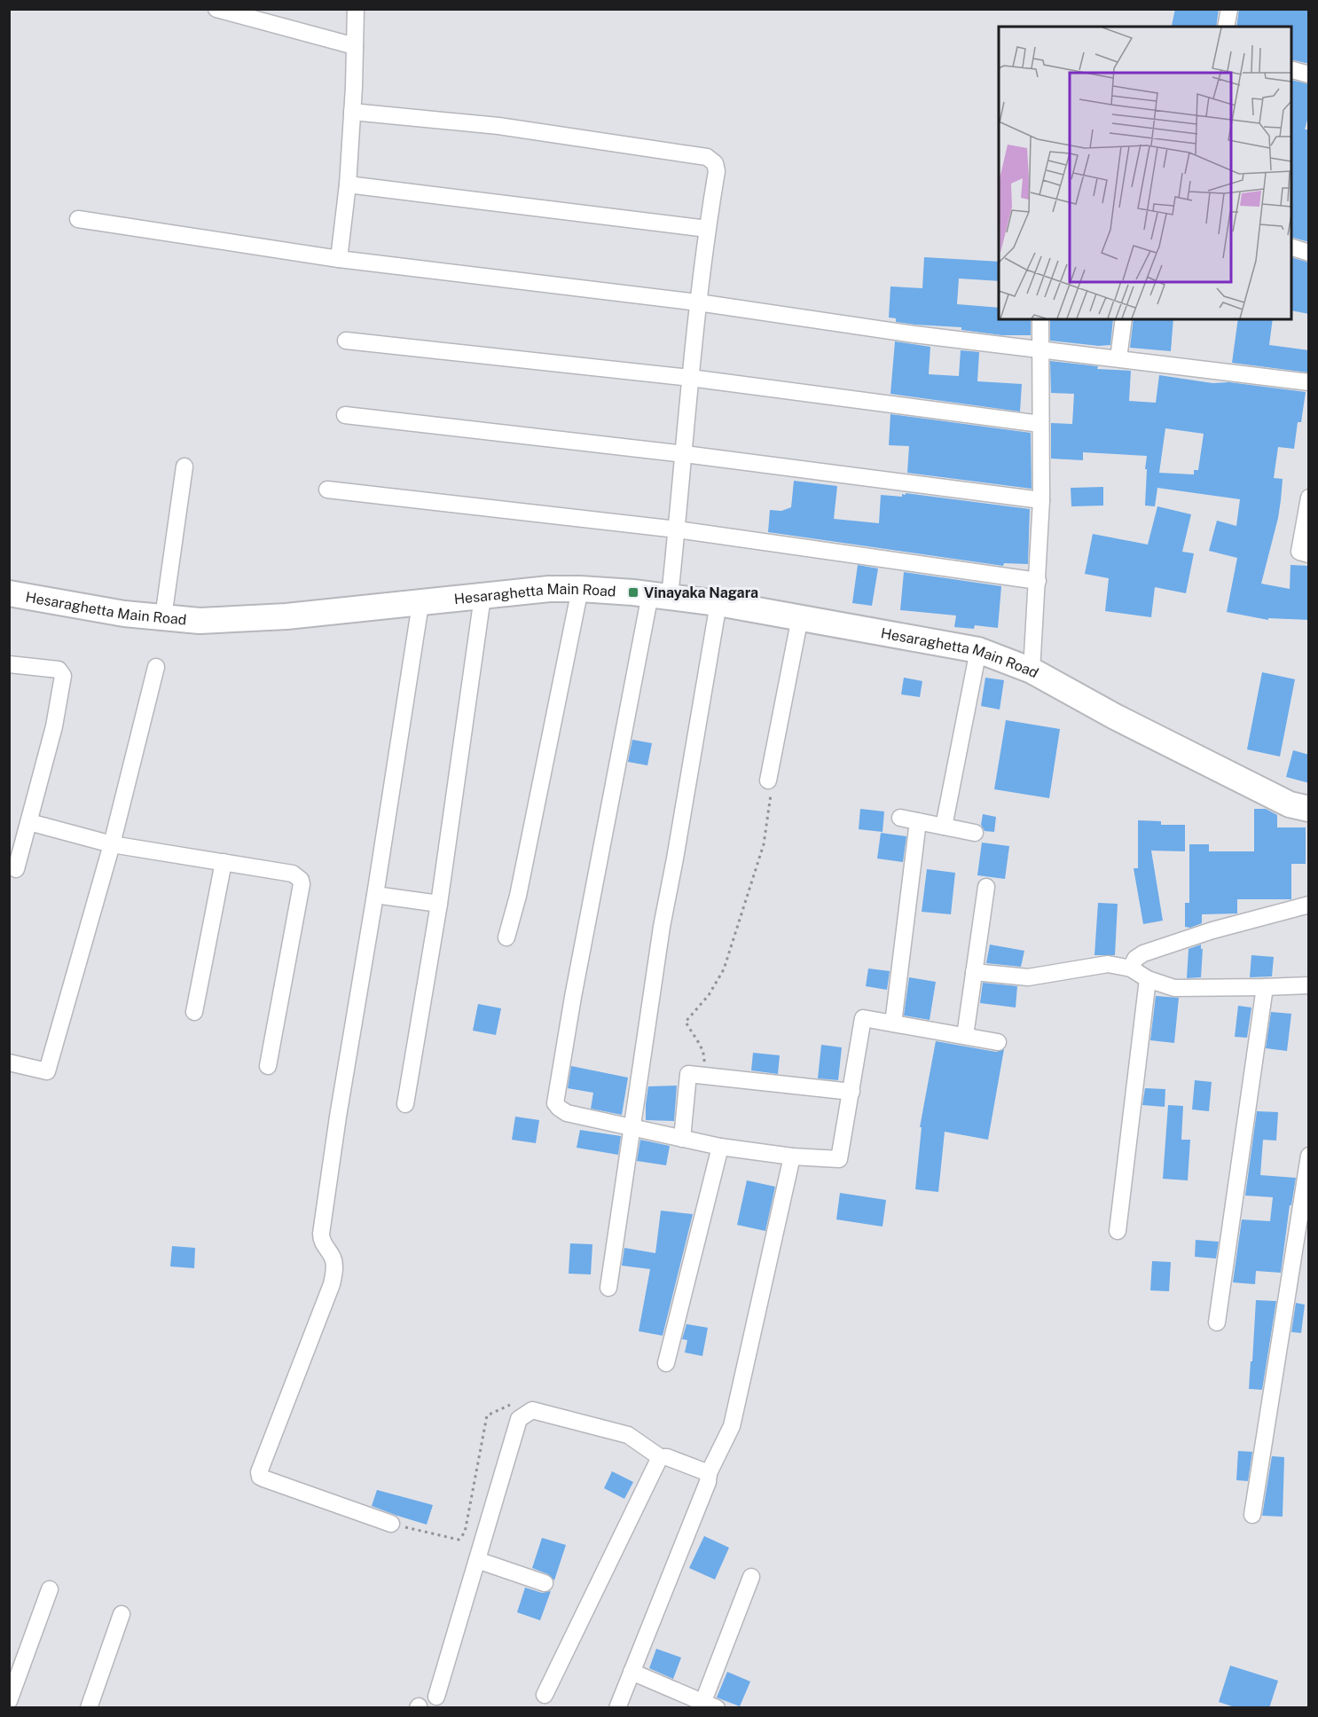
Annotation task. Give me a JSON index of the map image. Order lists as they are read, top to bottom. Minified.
{"streets":{"main road":["Hesaraghetta Main Road"]},"places":{"transit":["Vinayaka Nagara"]}}
